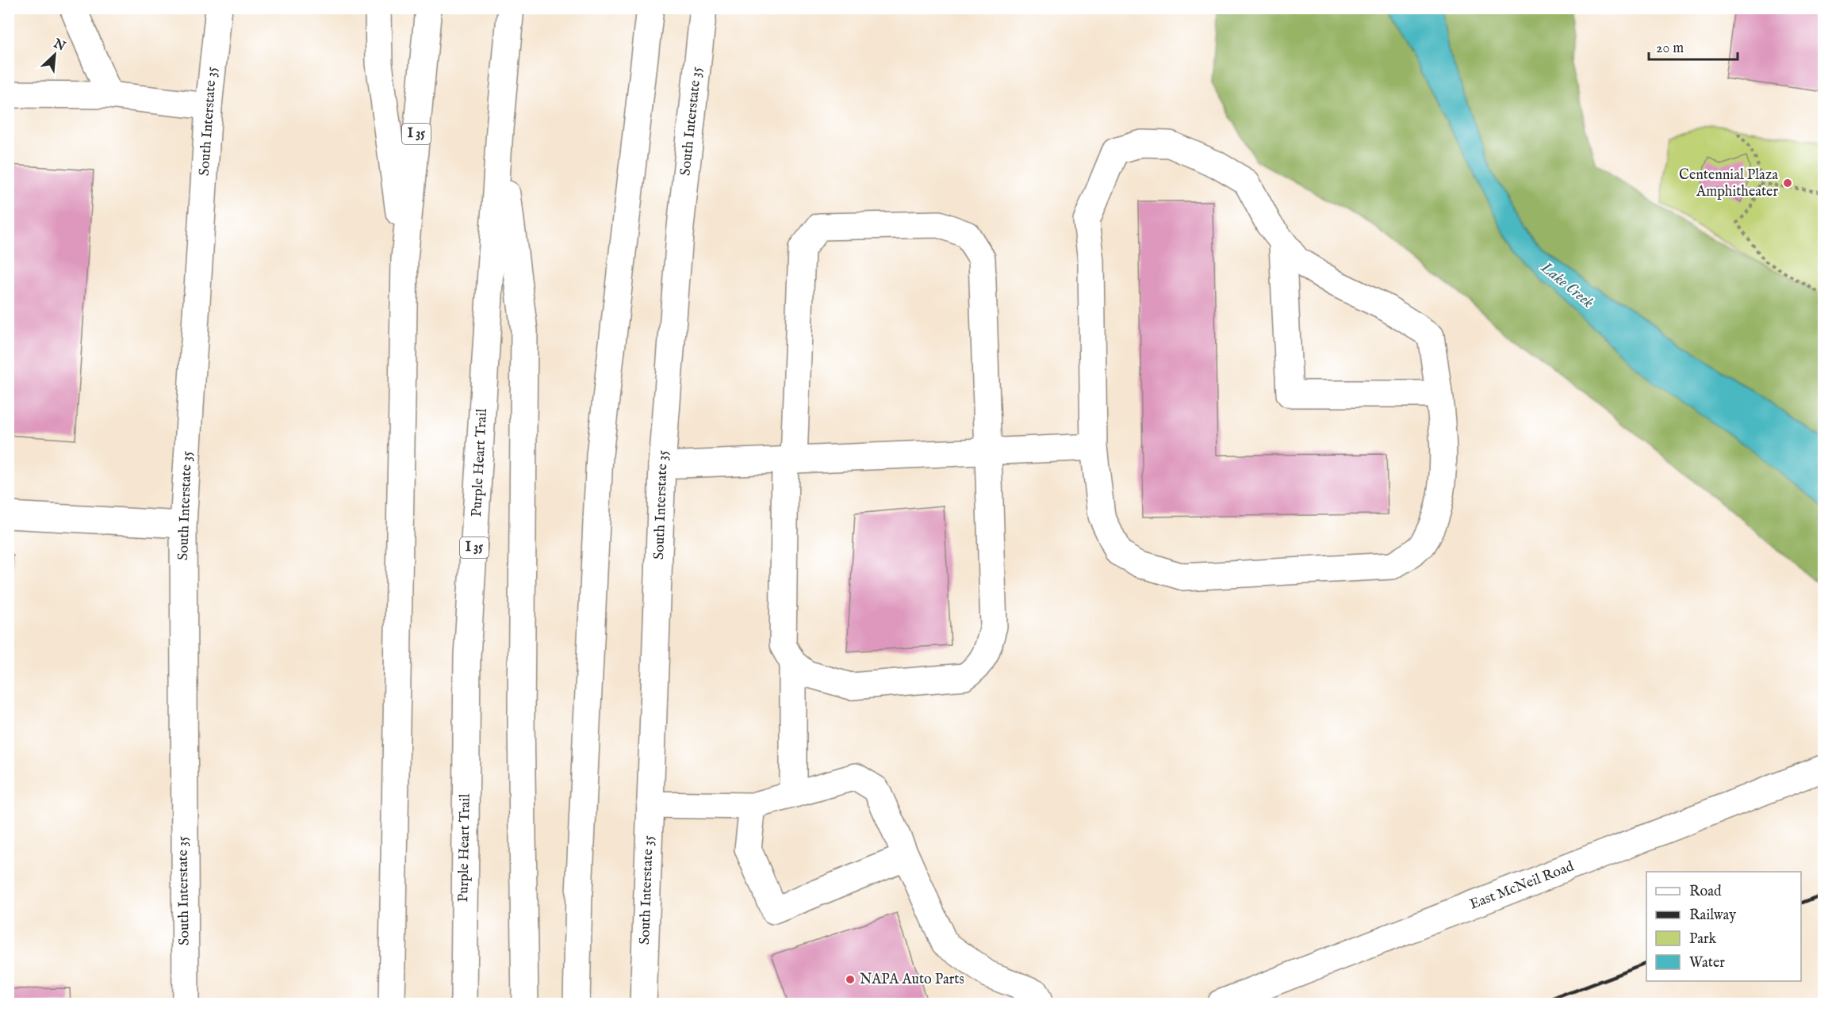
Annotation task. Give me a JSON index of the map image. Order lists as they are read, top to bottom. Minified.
{"streets":{"main road":["South Interstate 35","I 35","Purple Heart Trail","East McNeil Road"]},"water":["Lake Creek"],"places":["Centennial Plaza Amphitheater","NAPA Auto Parts"],"legend":["Road","Railway","Park","Water"],"scale_bar":"20 m","north":"top right"}
